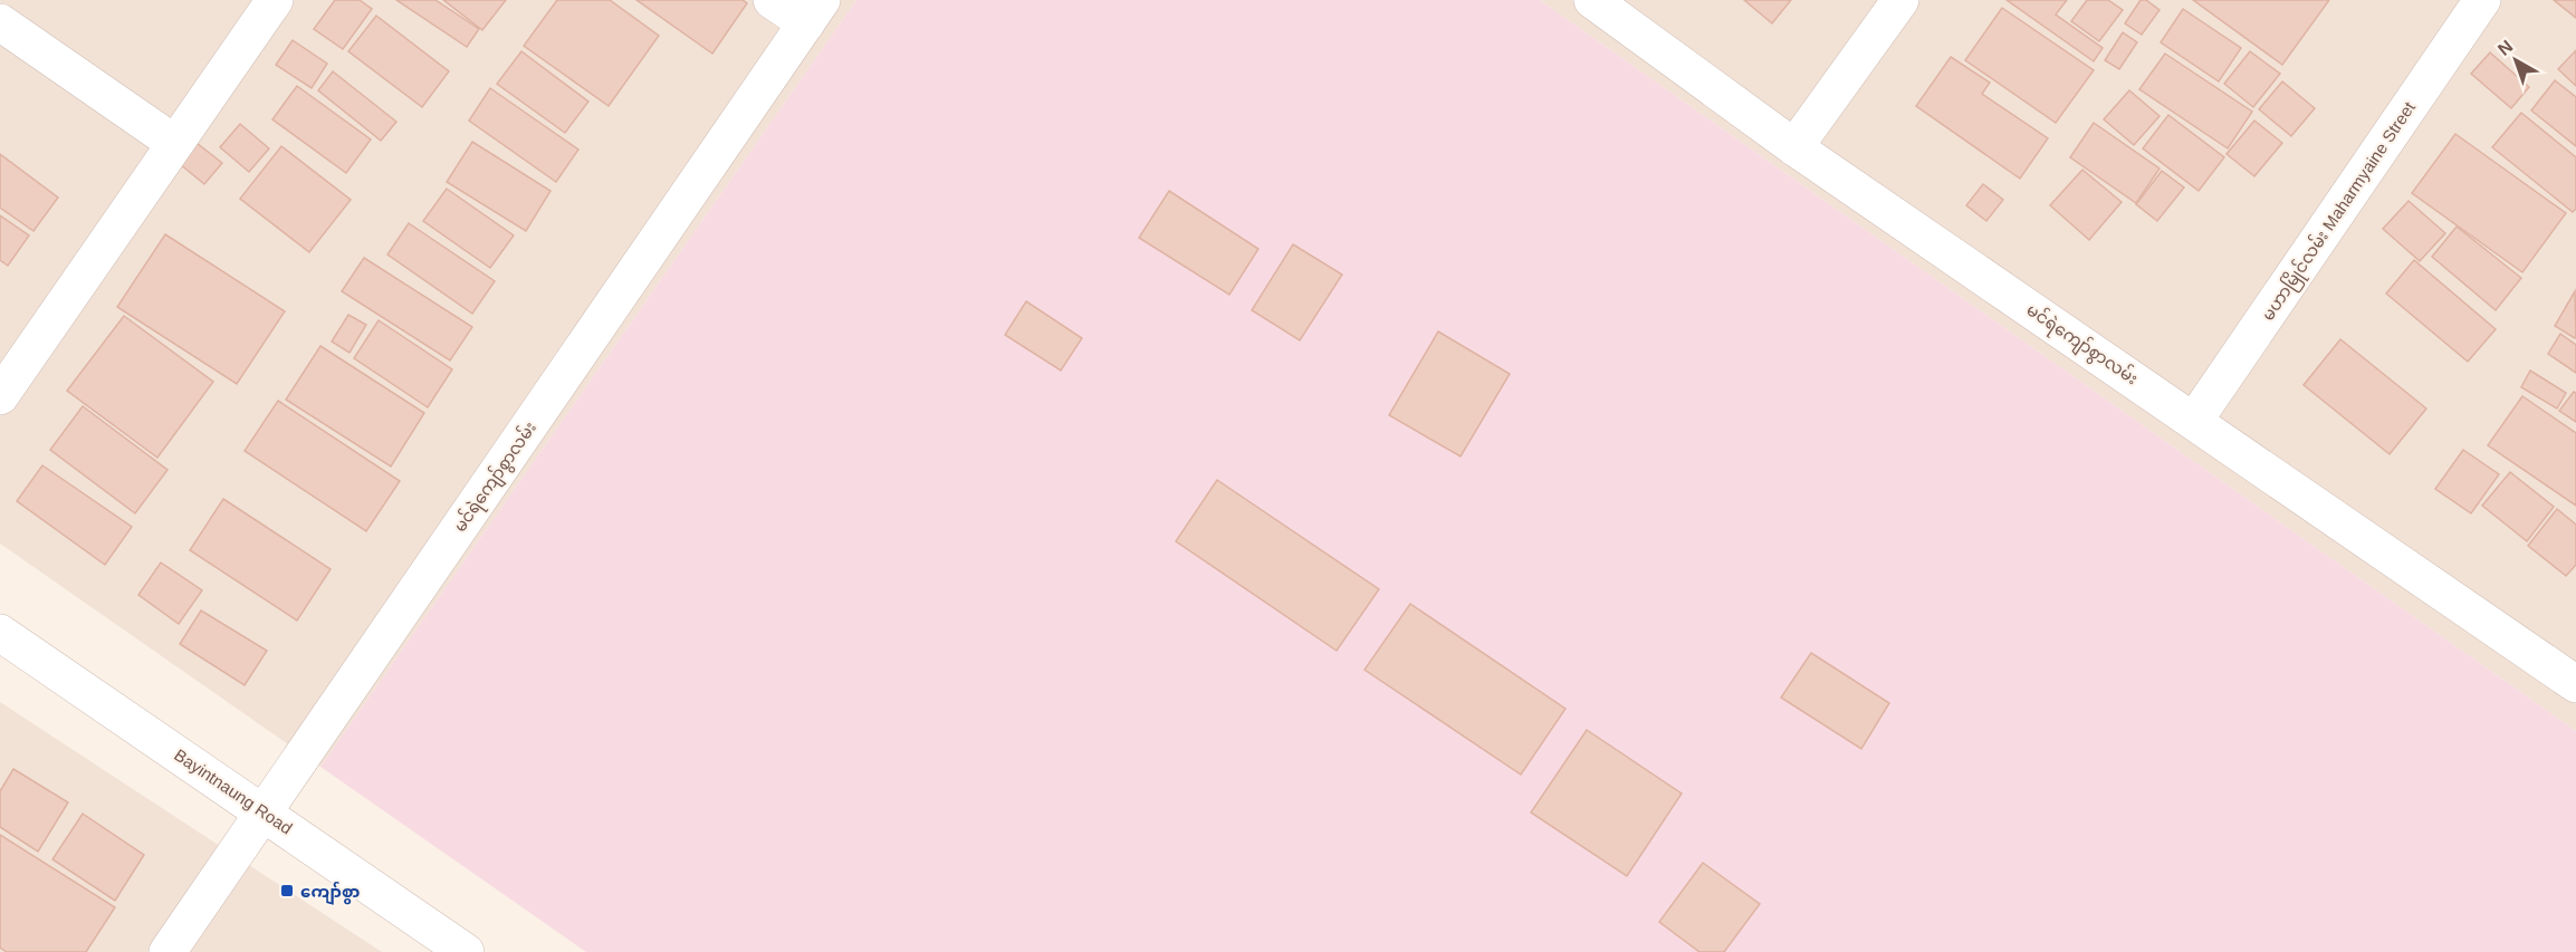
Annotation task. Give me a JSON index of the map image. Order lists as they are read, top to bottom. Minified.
{"streets":{"street":["မဟာမြိုင်လမ်း Maharmyaine Street","မင်ရဲကျော်စွာလမ်း","Bayintnaung Road"]},"crossings":[["မဟာမြိုင်လမ်း Maharmyaine Street","မင်ရဲကျော်စွာလမ်း"],["မင်ရဲကျော်စွာလမ်း","Bayintnaung Road"]],"places":{"transit":["ကျော်စွာ"]},"north":"top left"}
